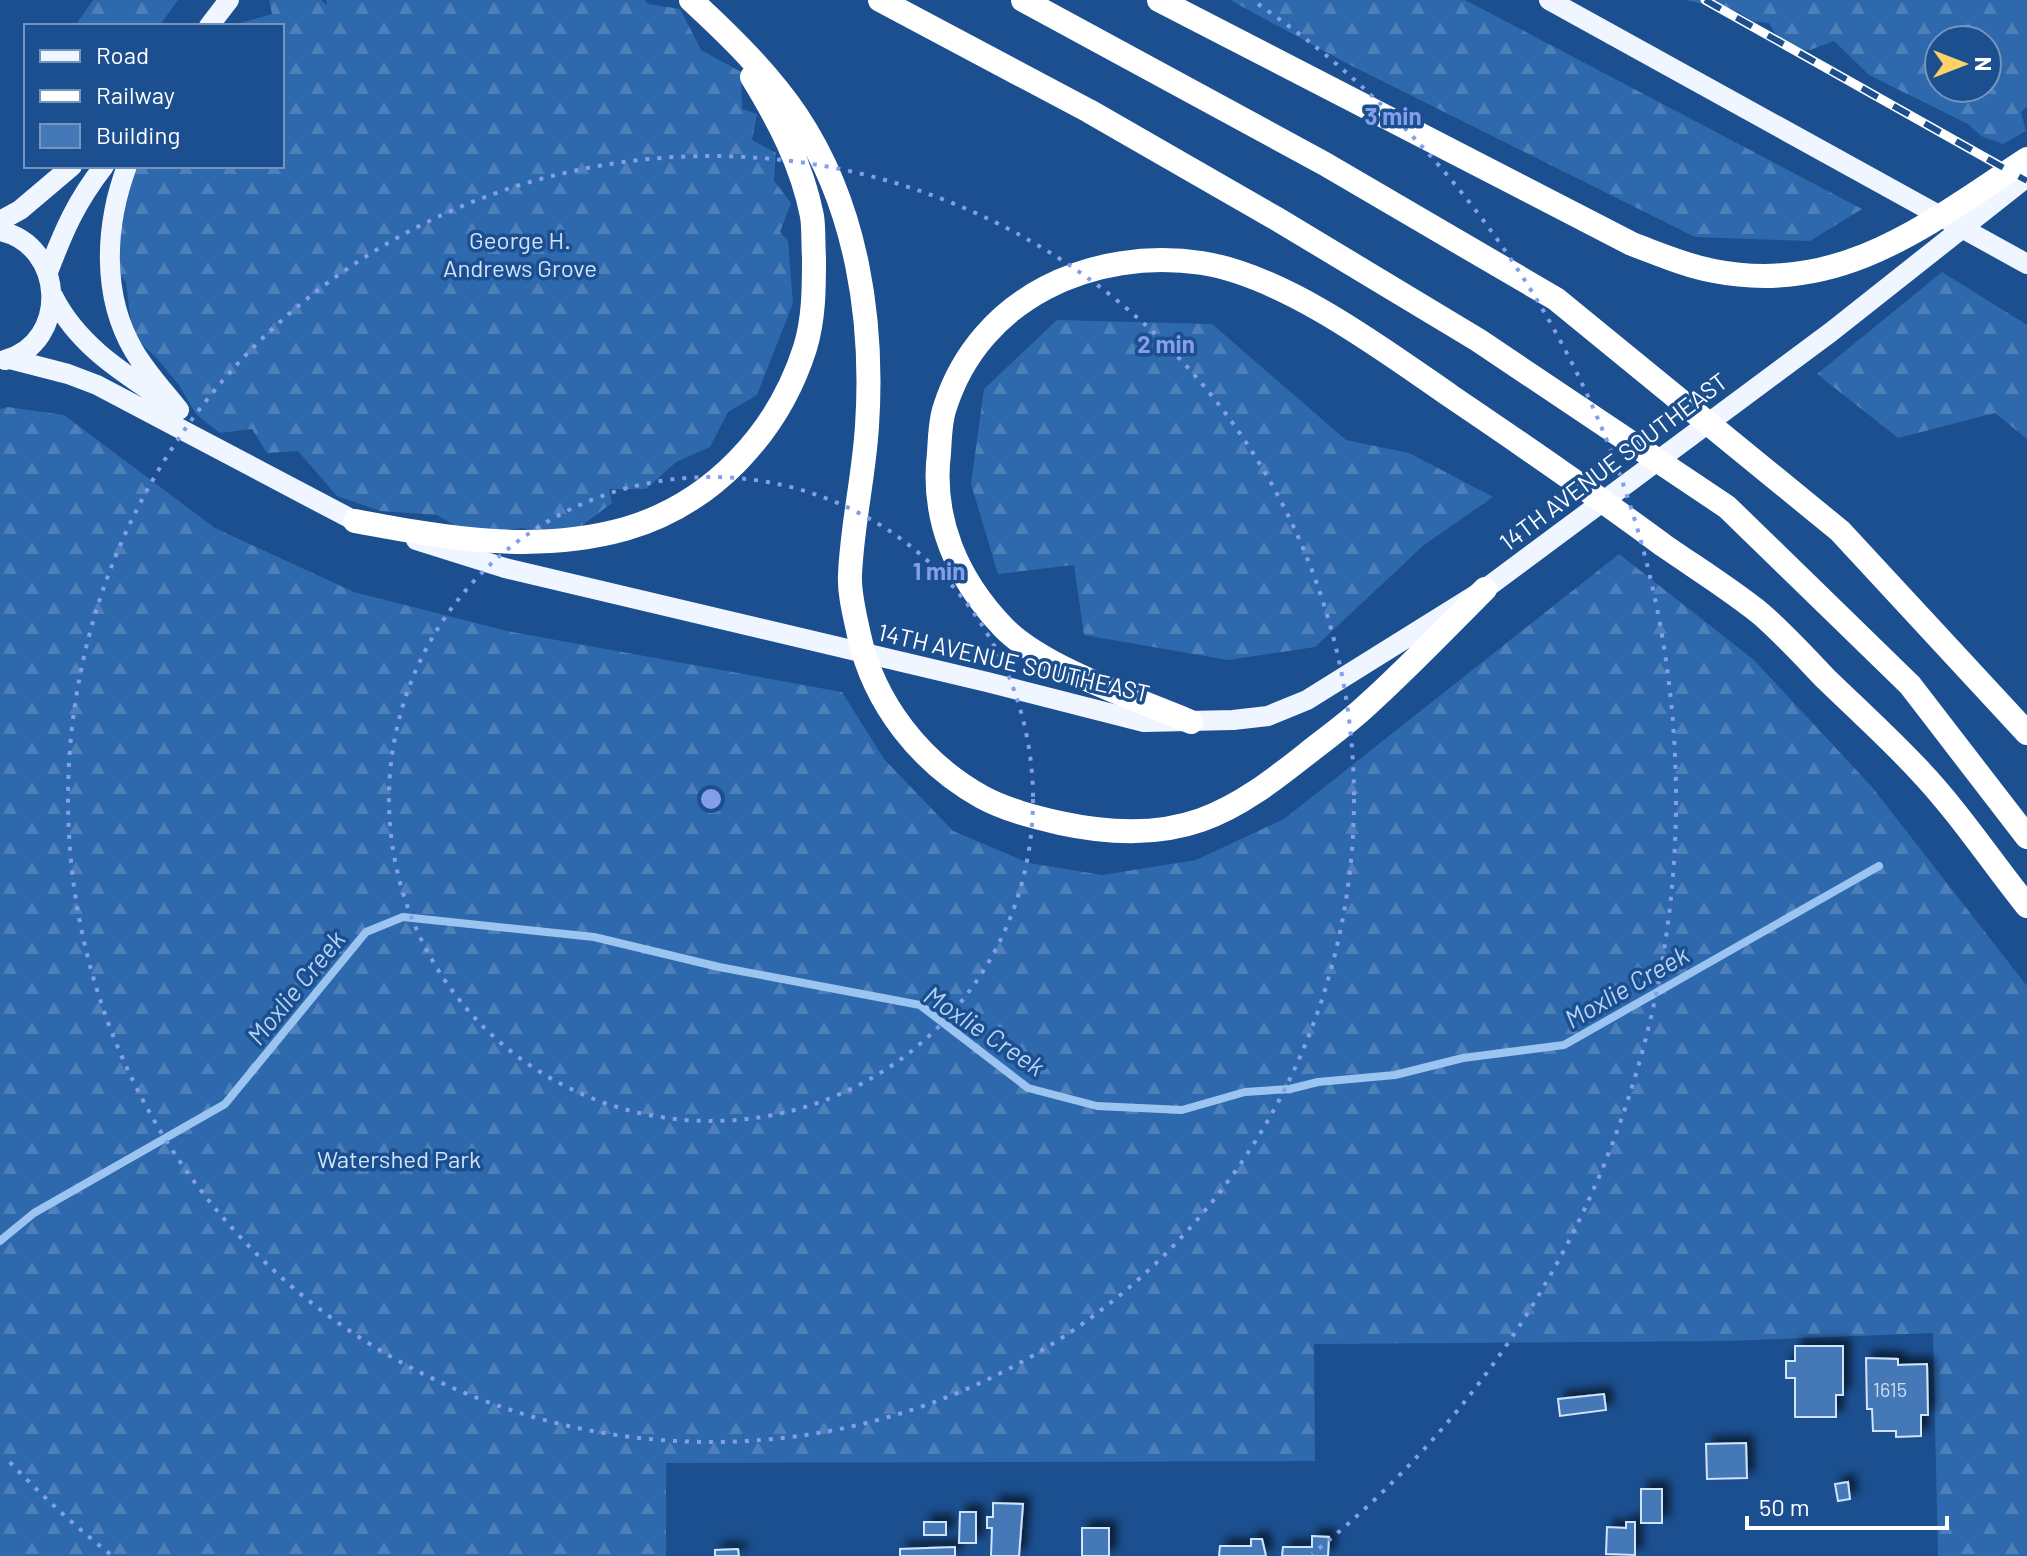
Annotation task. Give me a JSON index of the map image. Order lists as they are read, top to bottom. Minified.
{"streets":{"main road":["14TH AVENUE SOUTHEAST"]},"water":["Moxlie Creek"],"parks":["George H. Andrews Grove","Watershed Park"],"house_numbers":["1615"],"legend":["Road","Railway","Building"],"scale_bar":"50 m","north":"right","rings":["3 min","2 min","1 min"]}
